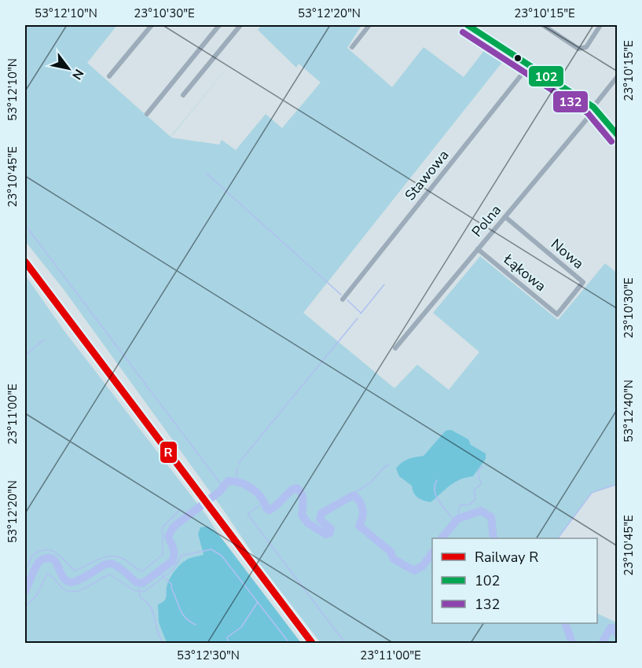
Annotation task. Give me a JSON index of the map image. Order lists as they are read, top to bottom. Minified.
{"streets":{"street":["Stawowa","Polna","Nowa","Łąkowa"]},"crossings":[["Polna","Nowa"],["Polna","Łąkowa"],["Nowa","Łąkowa"]],"lines":["transit line 102","transit line 132","rail line R"],"legend":["Railway R","102","132"],"north":"bottom right","coordinates":["53°12'10\"N","23°10'30\"E","53°12'20\"N","23°10'15\"E","23°10'45\"E","53°12'40\"N","23°11'00\"E","53°12'30\"N"]}
